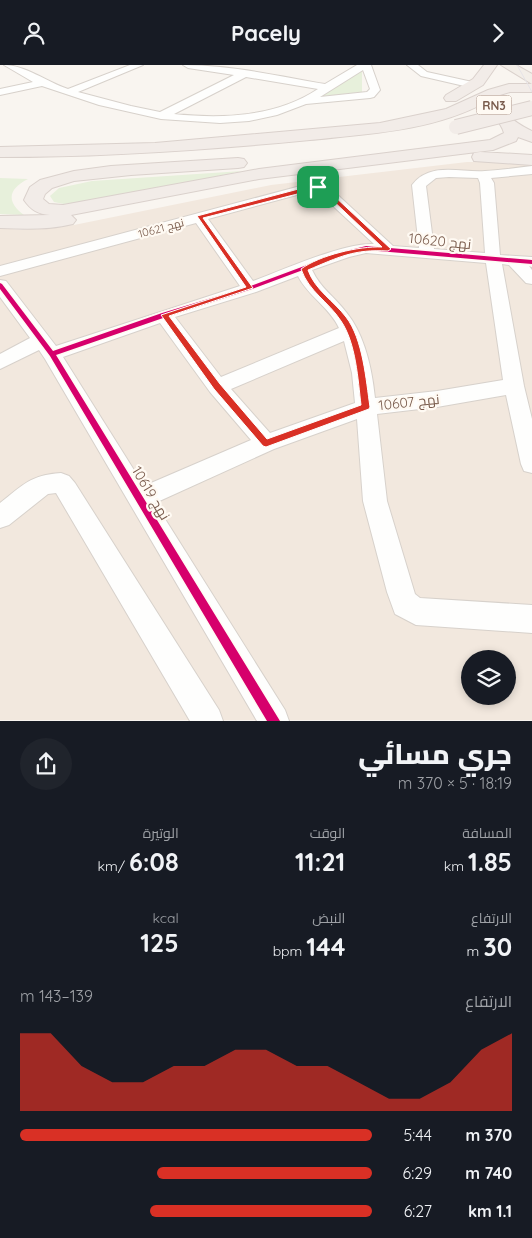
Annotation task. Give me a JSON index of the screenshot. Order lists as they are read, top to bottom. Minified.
{"streets":{"highway":["RN3"],"street":["نهج 10621","نهج 10620","نهج 10607","نهج 10619"]},"crossings":[["نهج 10621","نهج 10620"],["نهج 10620","نهج 10619"],["نهج 10607","نهج 10619"]],"page":{"header":"Pacely","heading":["جري مسائي","18:19 · 5 × 370 m"],"stats":[["المسافة","1.85 km"],["الوقت","11:21"],["الوتيرة","6:08 /km"],["الارتفاع","30 m"],["النبض","144 bpm"],["kcal","125"]],"chart":["الارتفاع","139–143 m"],"list":[{"name":"370 m","note":"5:44"},{"name":"740 m","note":"6:29"},{"name":"1.1 km","note":"6:27"}]}}
